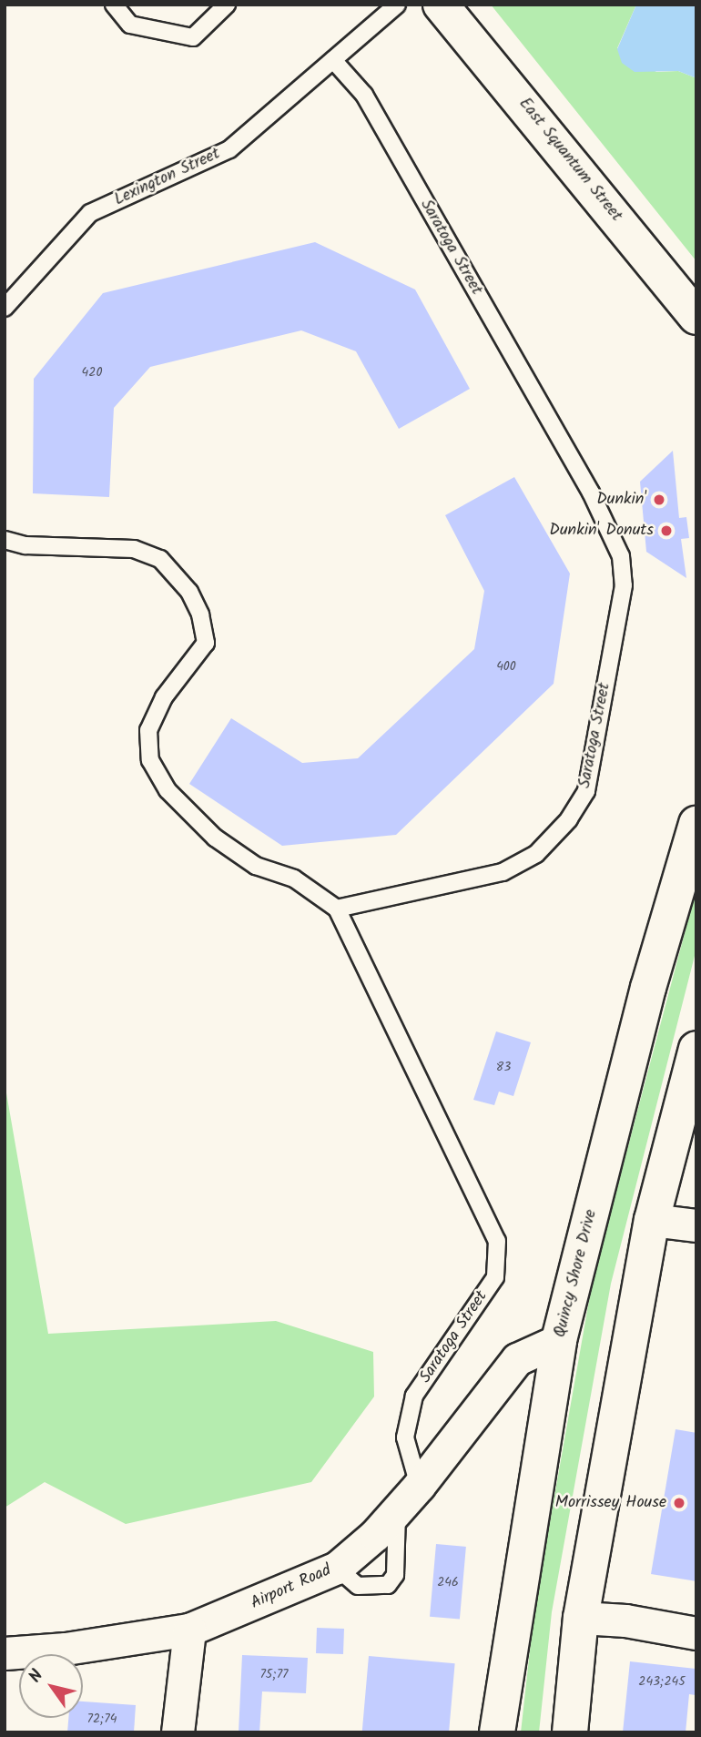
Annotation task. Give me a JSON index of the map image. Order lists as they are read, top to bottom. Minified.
{"streets":{"main road":["East Squantum Street","Quincy Shore Drive"],"street":["Airport Road"],"lane":["Lexington Street","Saratoga Street"]},"crossings":[["Lexington Street","Saratoga Street"],["Saratoga Street","Airport Road"],["Quincy Shore Drive","Airport Road"]],"places":["Dunkin'","Dunkin' Donuts","Morrissey House"],"house_numbers":["420","400","83","246","75;77","243;245","72;74"],"north":"top left"}
